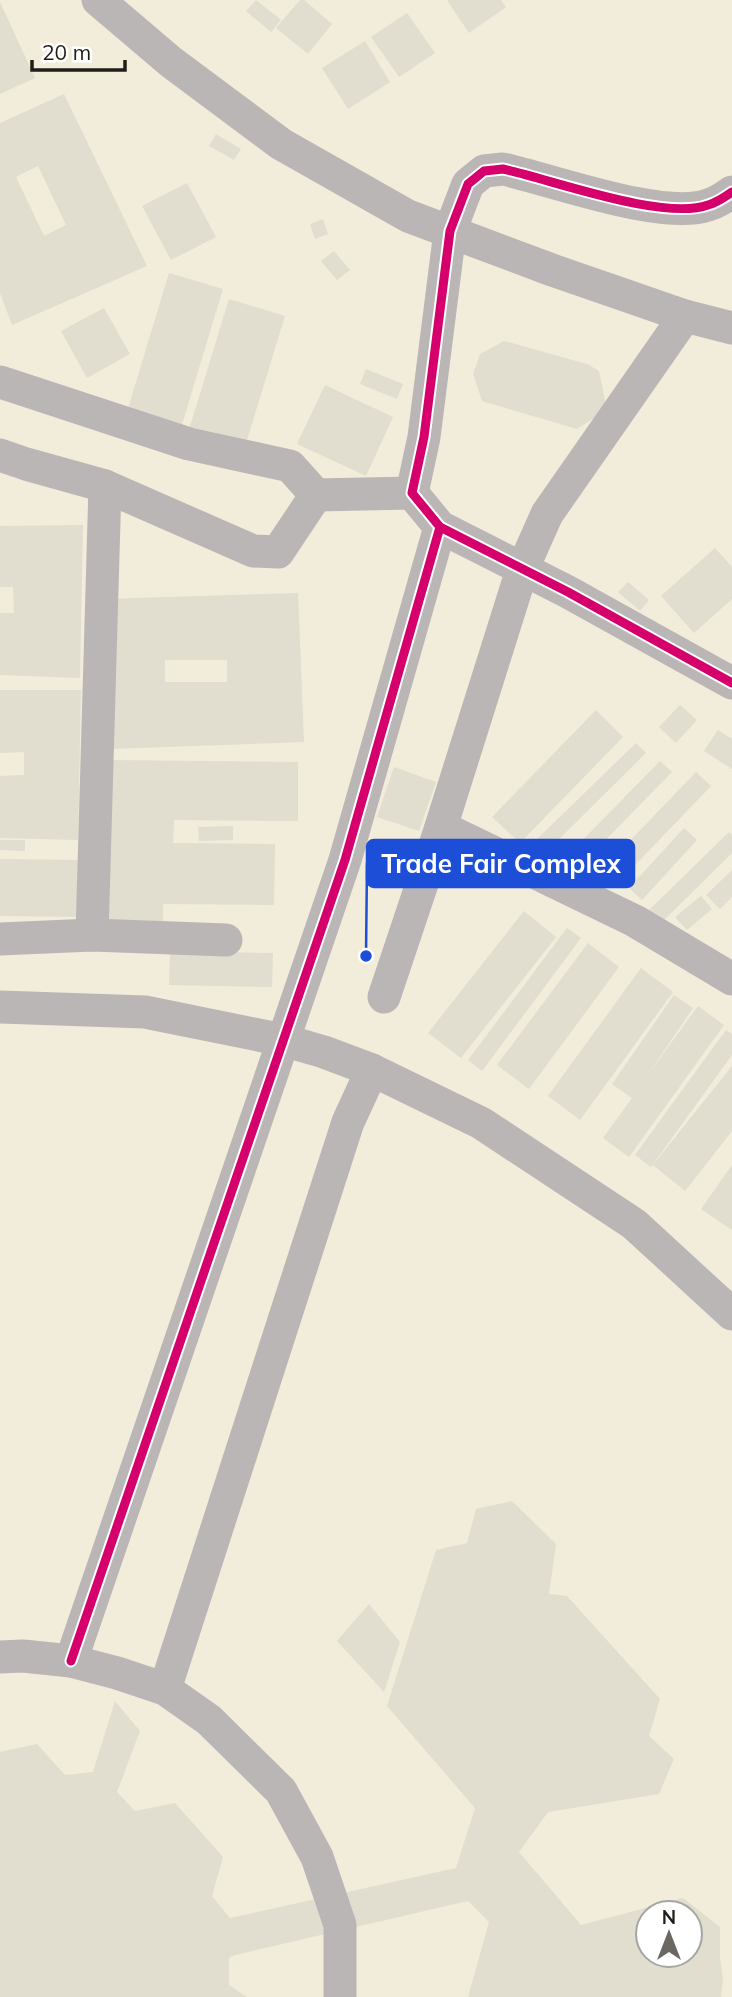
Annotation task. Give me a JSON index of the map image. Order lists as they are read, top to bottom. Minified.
{"places":["Trade Fair Complex"],"scale_bar":"20 m","north":"top"}
